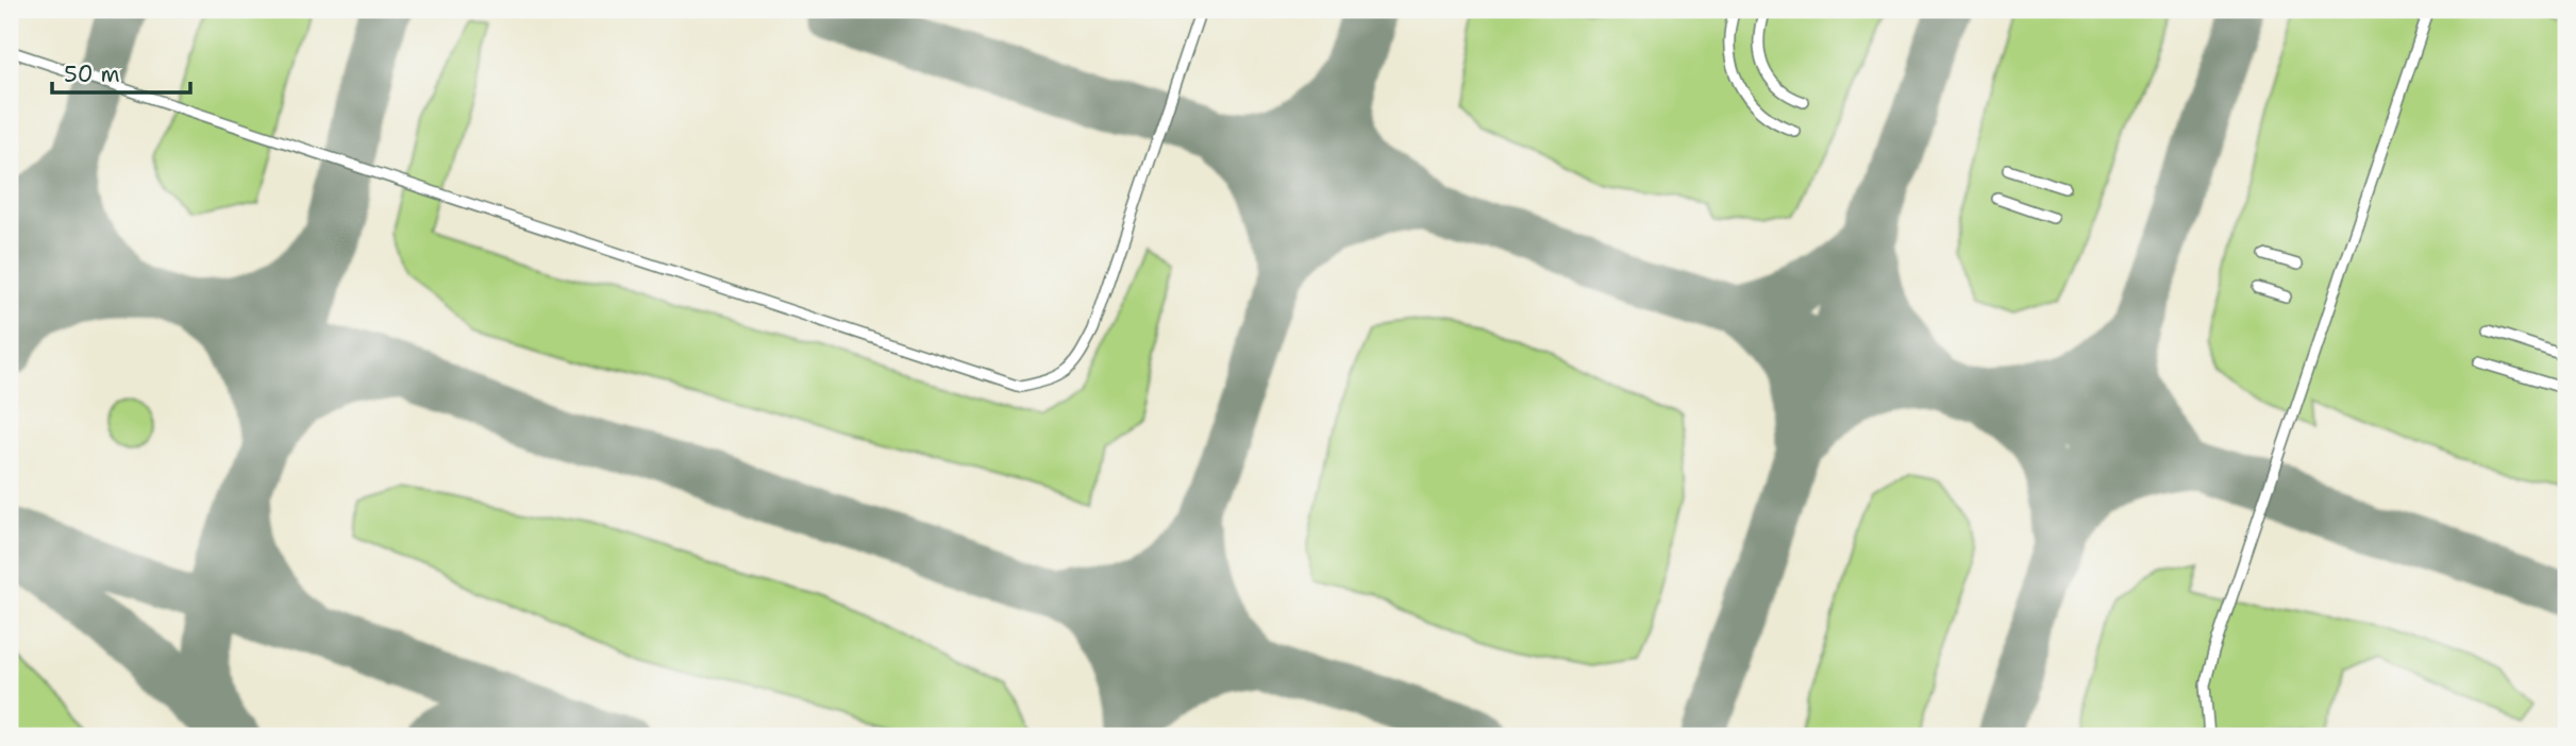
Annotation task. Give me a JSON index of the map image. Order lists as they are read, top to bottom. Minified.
{"scale_bar":"50 m"}
